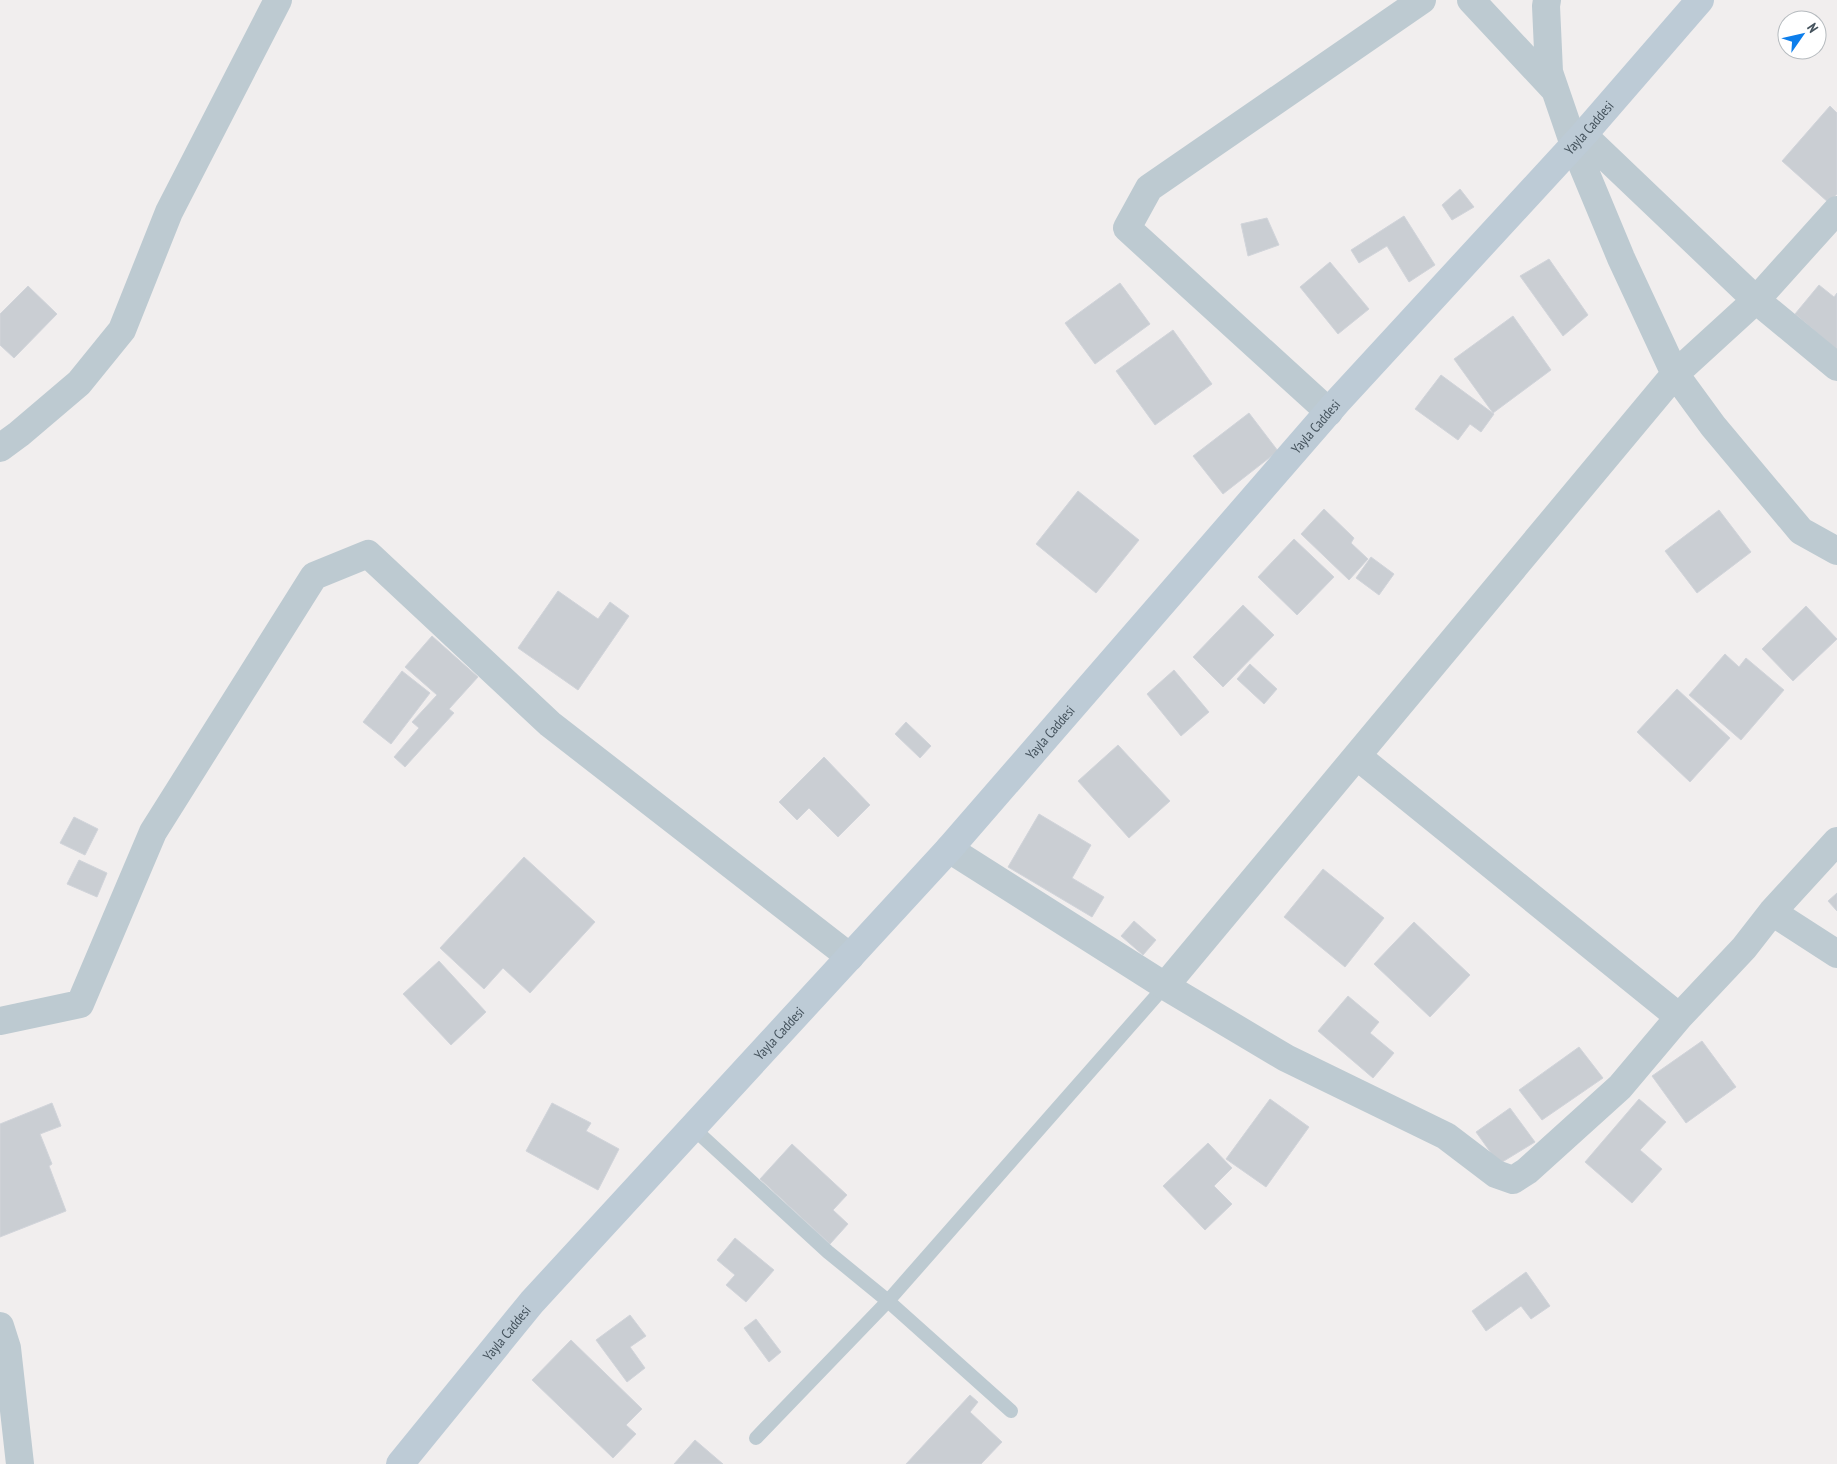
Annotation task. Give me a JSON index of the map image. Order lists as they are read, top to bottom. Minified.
{"streets":{"street":["Yayla Caddesi"]},"north":"top right"}
